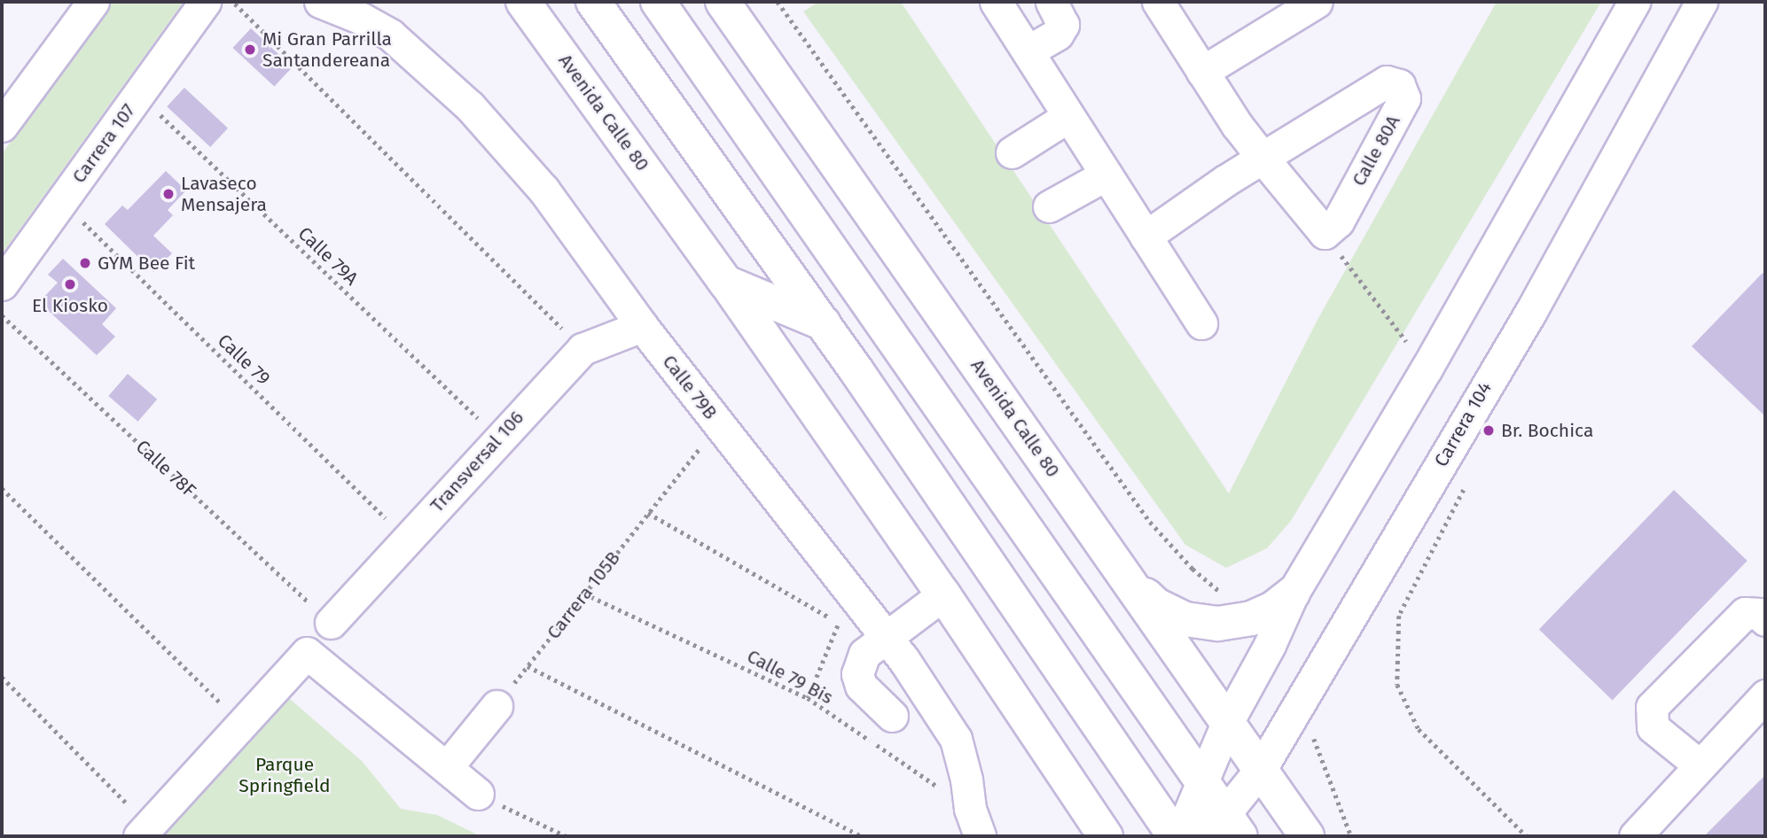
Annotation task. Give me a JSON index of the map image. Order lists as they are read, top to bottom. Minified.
{"streets":{"highway":["Avenida Calle 80"],"street":["Carrera 107","Calle 80A","Calle 79B","Carrera 104","Transversal 106"],"path":["Calle 79A","Calle 79","Calle 78F","Carrera 105B","Calle 79 Bis"]},"crossings":[["Avenida Calle 80","Carrera 104"],["Carrera 107","Calle 79A"],["Carrera 107","Calle 79"],["Calle 79A","Transversal 106"],["Calle 79","Transversal 106"],["Calle 79B","Transversal 106"],["Calle 79B","Carrera 105B"],["Calle 79B","Calle 79 Bis"],["Transversal 106","Calle 78F"],["Carrera 105B","Calle 79 Bis"]],"parks":["Parque Springfield"],"places":["Mi Gran Parrilla Santandereana","Lavaseco Mensajera","GYM Bee Fit","El Kiosko","Br. Bochica"]}
